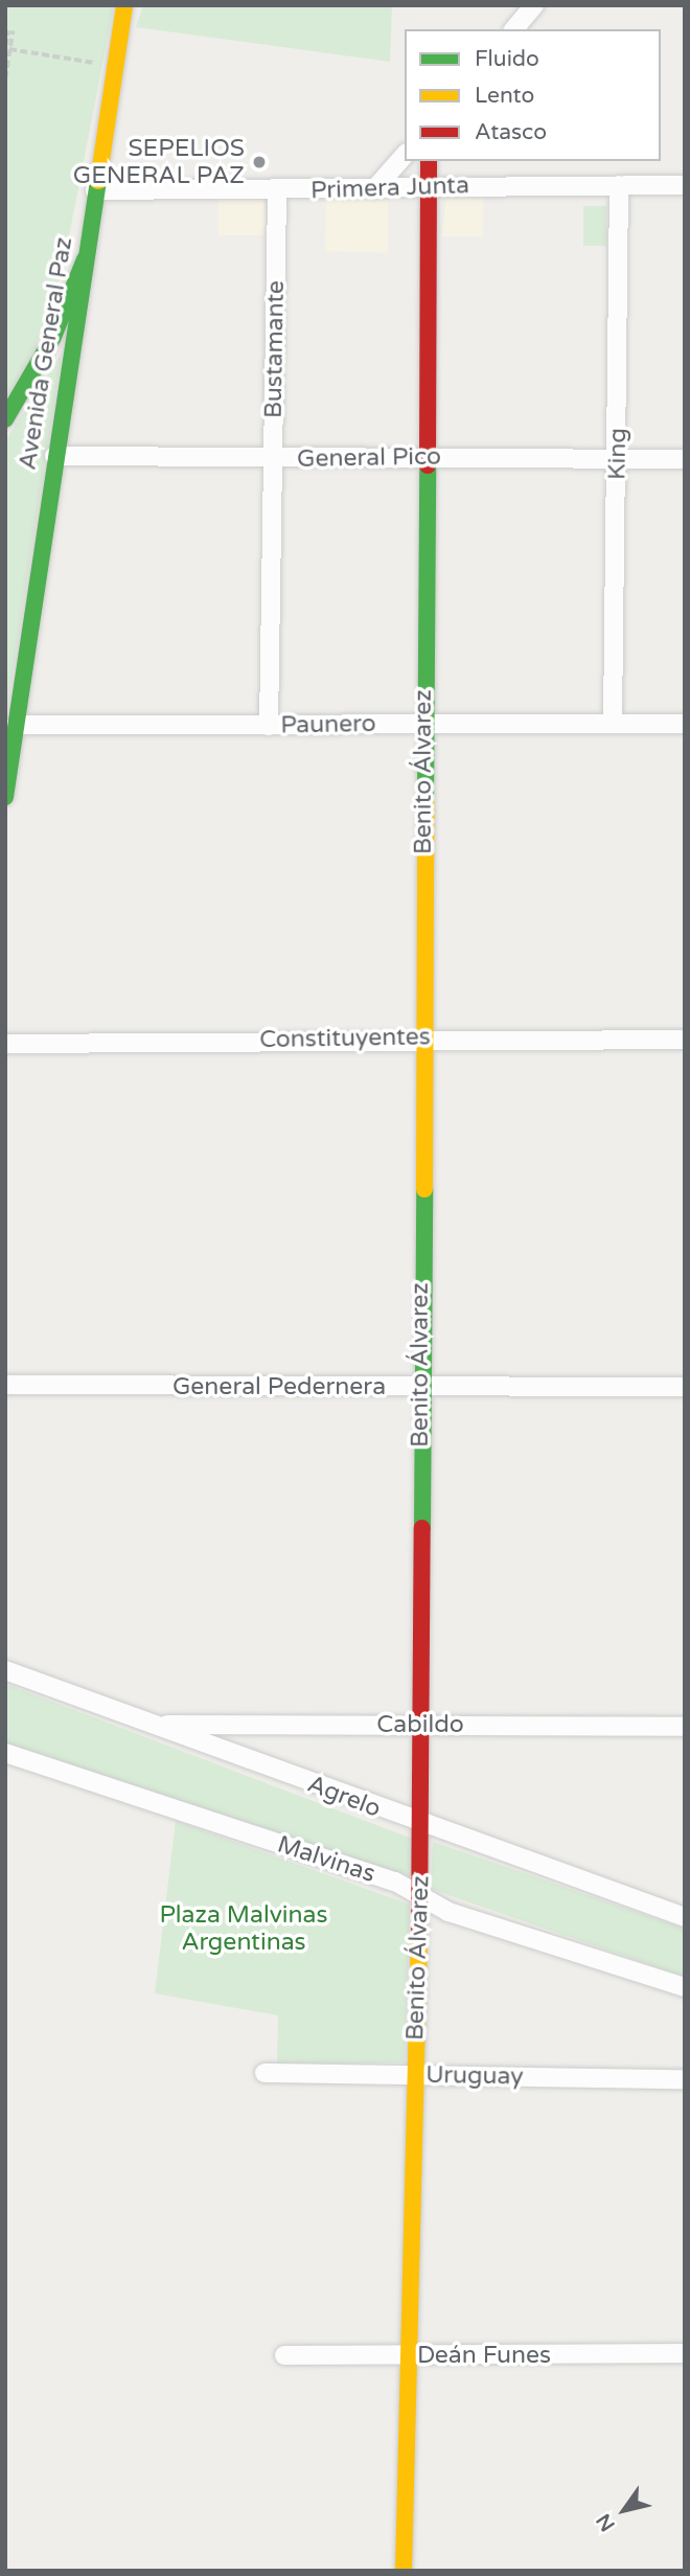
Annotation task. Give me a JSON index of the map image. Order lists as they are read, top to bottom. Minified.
{"streets":{"main road":["Avenida General Paz","Benito Álvarez"],"street":["Primera Junta","Bustamante","King","General Pico","Paunero","Constituyentes","General Pedernera","Cabildo","Agrelo","Malvinas","Uruguay","Deán Funes"]},"crossings":[["Primera Junta","Bustamante"],["Primera Junta","Avenida General Paz"],["Primera Junta","King"],["Primera Junta","Benito Álvarez"],["Bustamante","General Pico"],["Bustamante","Paunero"],["Avenida General Paz","General Pico"],["Avenida General Paz","Paunero"],["King","General Pico"],["King","Paunero"],["General Pico","Benito Álvarez"],["Paunero","Benito Álvarez"],["Benito Álvarez","Constituyentes"],["Benito Álvarez","General Pedernera"],["Benito Álvarez","Cabildo"],["Benito Álvarez","Agrelo"],["Benito Álvarez","Malvinas"],["Benito Álvarez","Uruguay"],["Benito Álvarez","Deán Funes"],["Cabildo","Agrelo"]],"parks":["Plaza Malvinas Argentinas"],"places":["SEPELIOS GENERAL PAZ"],"legend":["Fluido","Lento","Atasco"],"north":"bottom left"}
